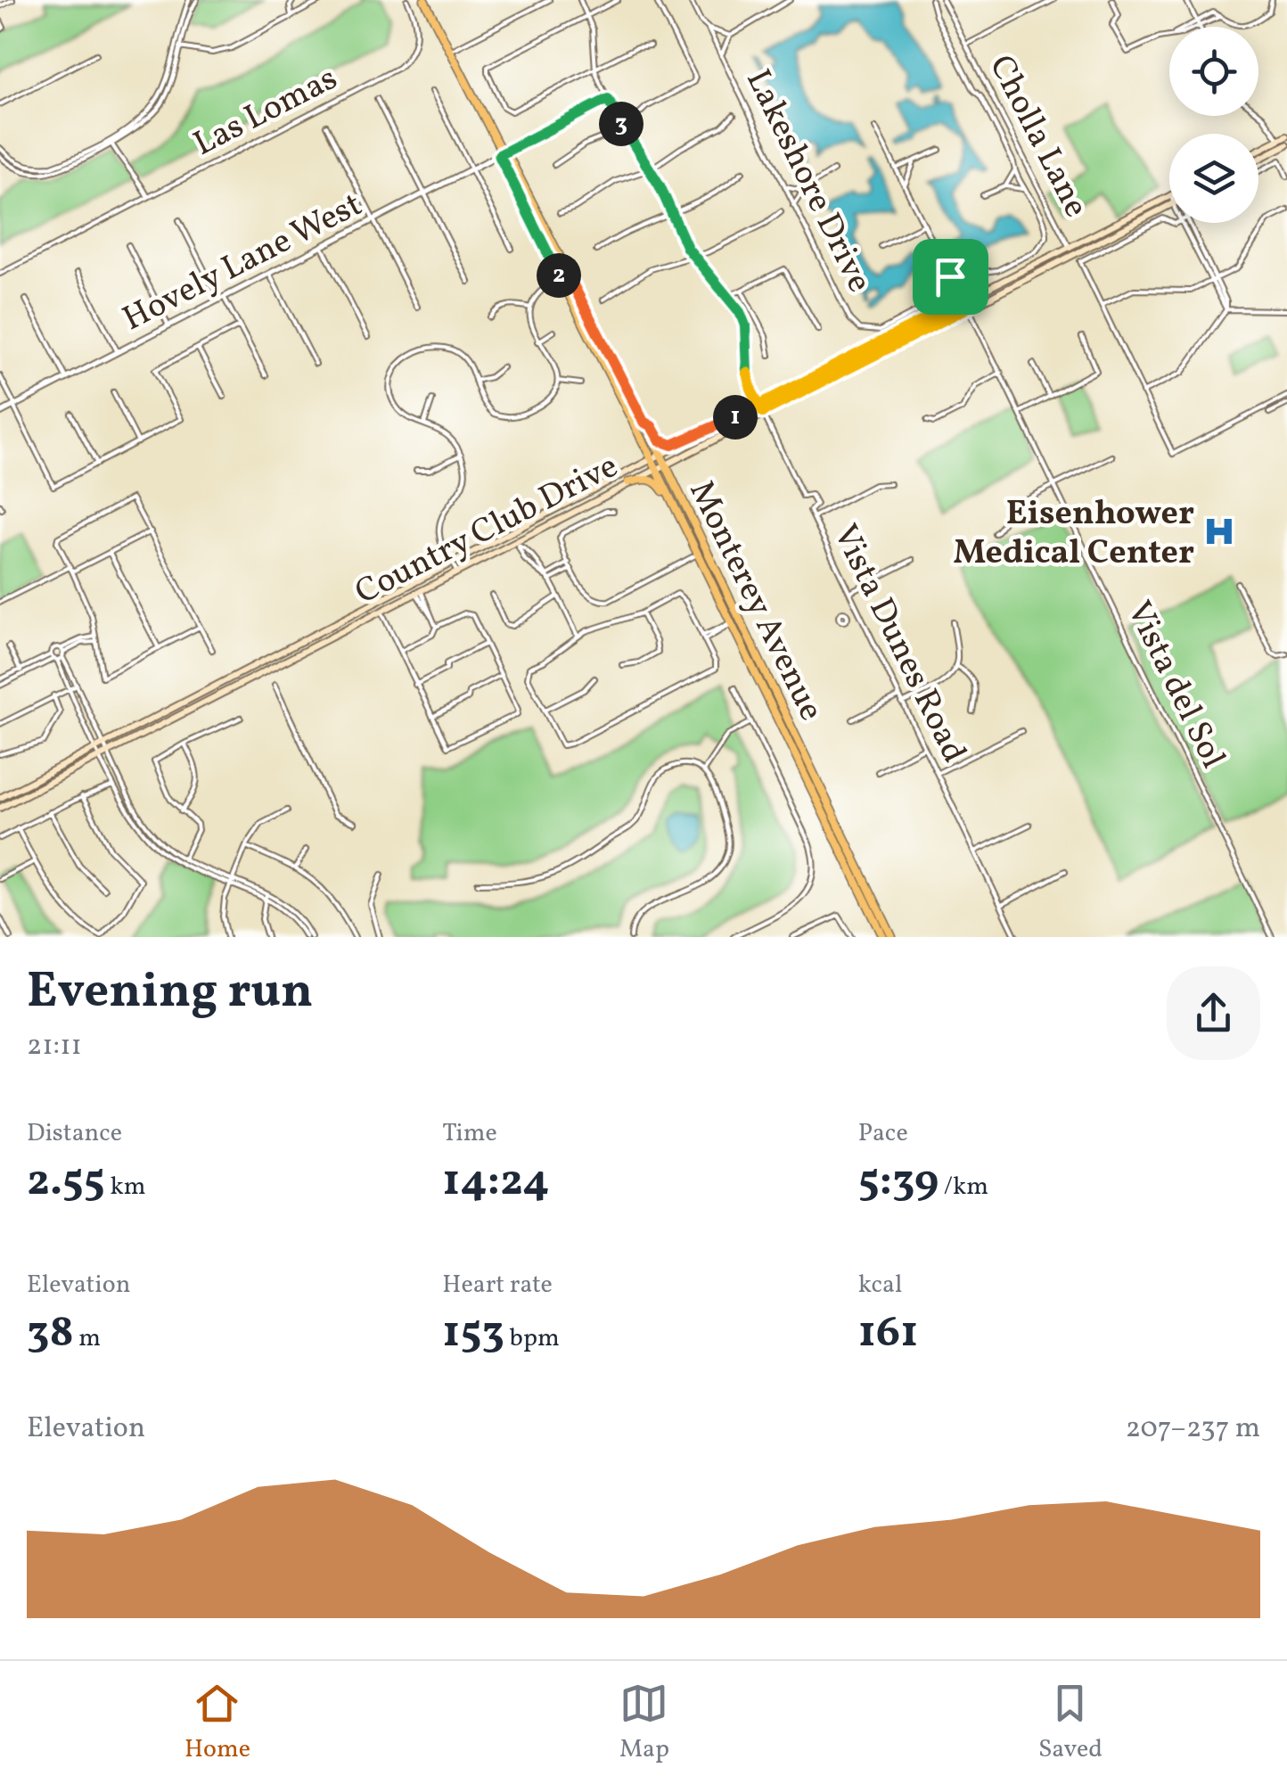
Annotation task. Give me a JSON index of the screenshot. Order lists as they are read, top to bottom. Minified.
{"streets":{"main road":["Country Club Drive","Monterey Avenue"],"street":["Las Lomas","Cholla Lane","Lakeshore Drive","Hovely Lane West","Vista Dunes Road","Vista del Sol"]},"crossings":[["Cholla Lane","Country Club Drive"],["Hovely Lane West","Monterey Avenue"],["Country Club Drive","Monterey Avenue"],["Country Club Drive","Vista Dunes Road"],["Country Club Drive","Vista del Sol"]],"places":{"hospital":["Eisenhower Medical Center"]},"page":{"pins":["3","2","1"],"heading":["Evening run","21:11"],"stats":[["Distance","2.55 km"],["Time","14:24"],["Pace","5:39 /km"],["Elevation","38 m"],["Heart rate","153 bpm"],["kcal","161"]],"chart":["Elevation","207–237 m"],"tabs":["Home","Map","Saved"]}}
